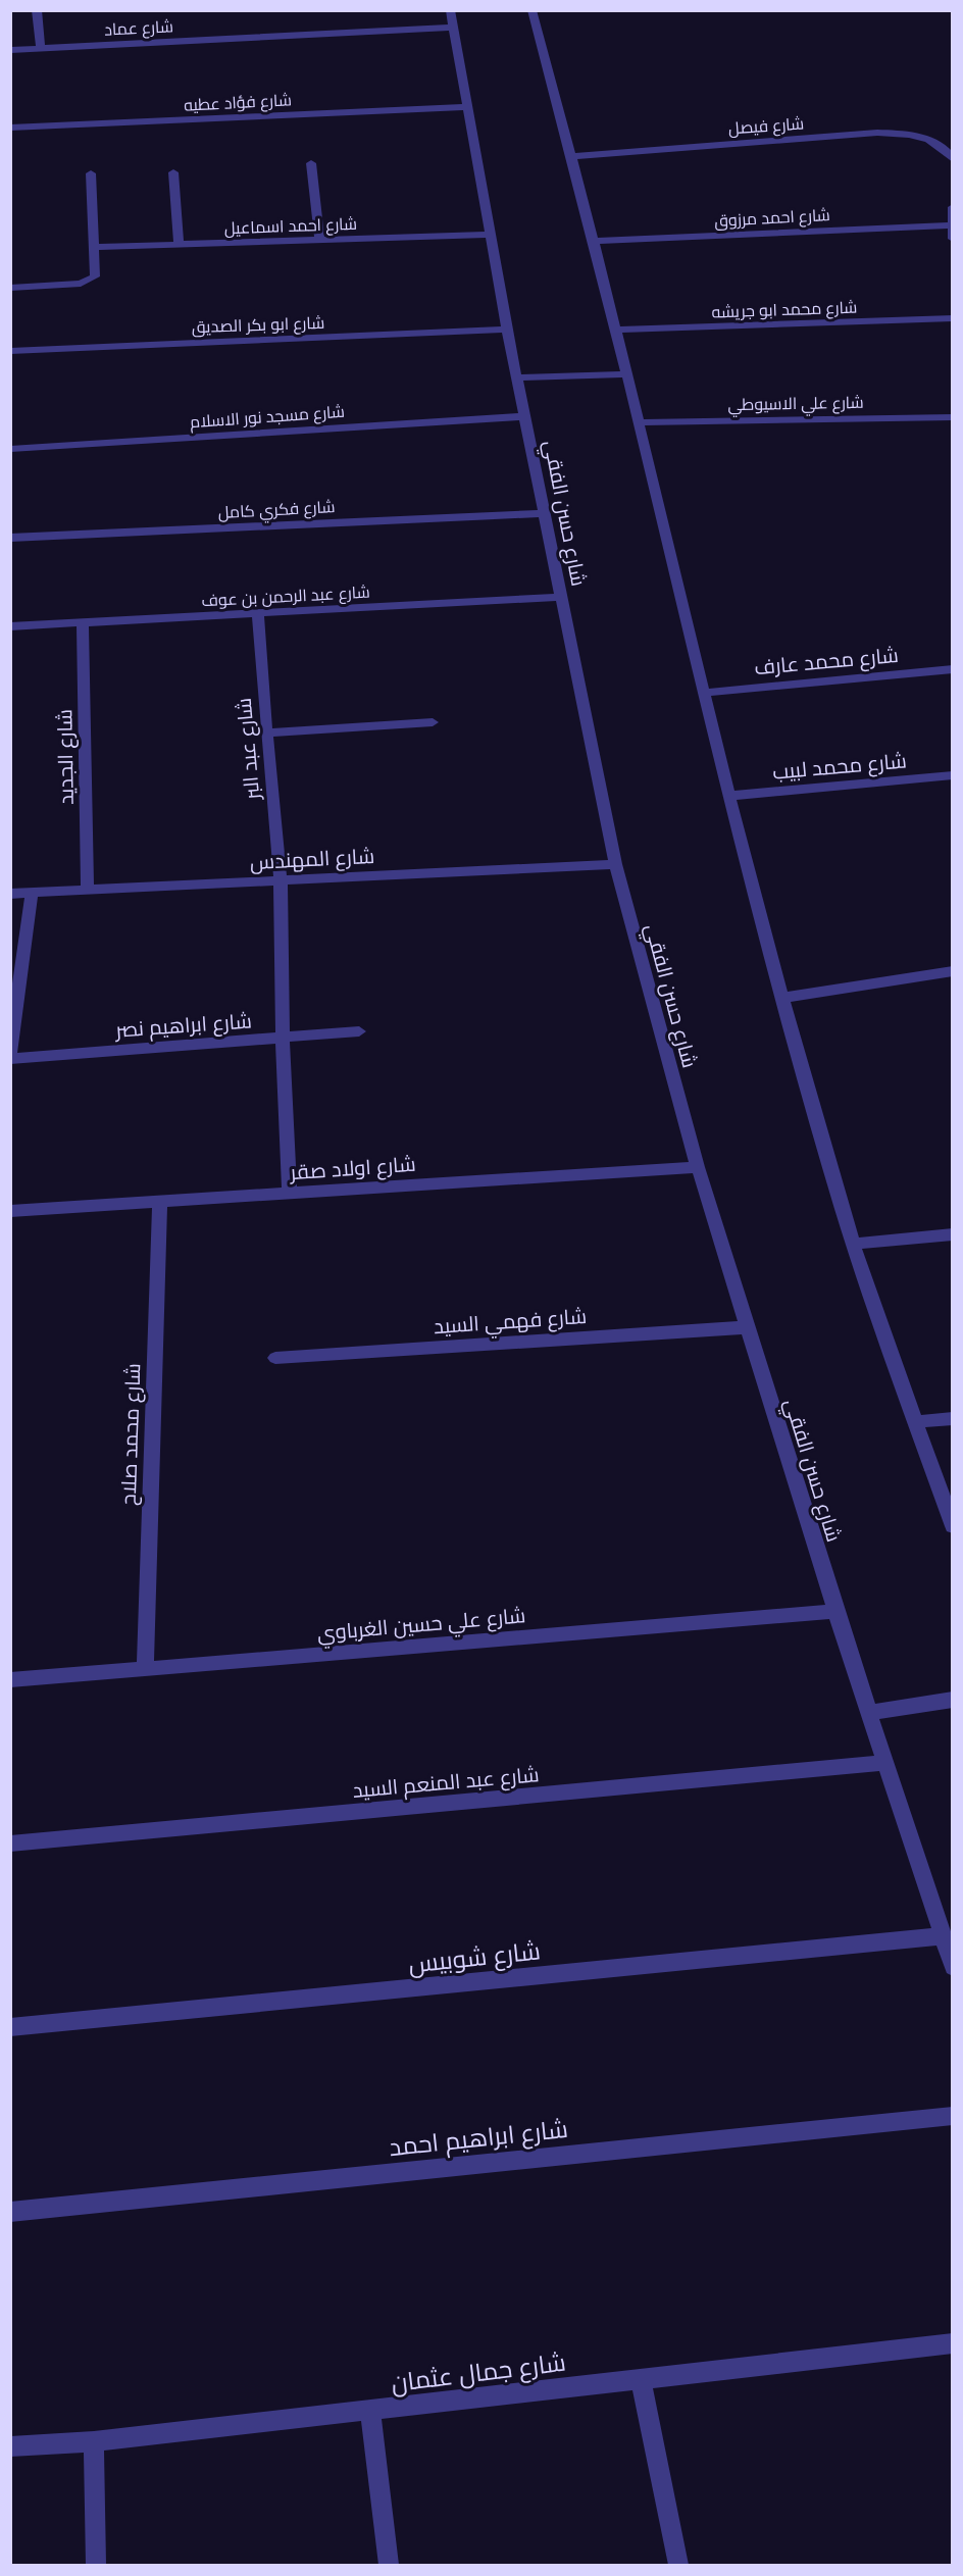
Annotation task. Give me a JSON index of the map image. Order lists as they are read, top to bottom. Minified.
{"streets":{"street":["شارع عماد","شارع فؤاد عطيه","شارع فيصل","شارع احمد مرزوق","شارع احمد اسماعيل","شارع محمد ابو جريشه","شارع ابو بكر الصديق","شارع علي الاسيوطي","شارع مسجد نور الاسلام","شارع فكري كامل","شارع حسن الفقي","شارع عبد الرحمن بن عوف","شارع محمد عارف","شارع عبد البر","شارع الجديد","شارع محمد لبيب","شارع المهندس","شارع ابراهيم نصر","شارع اولاد صقر","شارع فهمي السيد","شارع محمد صلاح","شارع علي حسين الغرباوي","شارع عبد المنعم السيد","شارع شوبيس","شارع ابراهيم احمد","شارع جمال عثمان"]},"crossings":[["شارع عماد","شارع حسن الفقي"],["شارع فؤاد عطيه","شارع حسن الفقي"],["شارع احمد اسماعيل","شارع حسن الفقي"],["شارع ابو بكر الصديق","شارع حسن الفقي"],["شارع مسجد نور الاسلام","شارع حسن الفقي"],["شارع فكري كامل","شارع حسن الفقي"],["شارع حسن الفقي","شارع عبد الرحمن بن عوف"],["شارع حسن الفقي","شارع المهندس"],["شارع حسن الفقي","شارع اولاد صقر"],["شارع حسن الفقي","شارع فهمي السيد"],["شارع حسن الفقي","شارع علي حسين الغرباوي"],["شارع حسن الفقي","شارع عبد المنعم السيد"],["شارع حسن الفقي","شارع شوبيس"],["شارع عبد الرحمن بن عوف","شارع عبد البر"],["شارع عبد الرحمن بن عوف","شارع الجديد"],["شارع عبد البر","شارع المهندس"],["شارع عبد البر","شارع ابراهيم نصر"],["شارع عبد البر","شارع اولاد صقر"],["شارع الجديد","شارع المهندس"],["شارع اولاد صقر","شارع محمد صلاح"],["شارع محمد صلاح","شارع علي حسين الغرباوي"]]}
